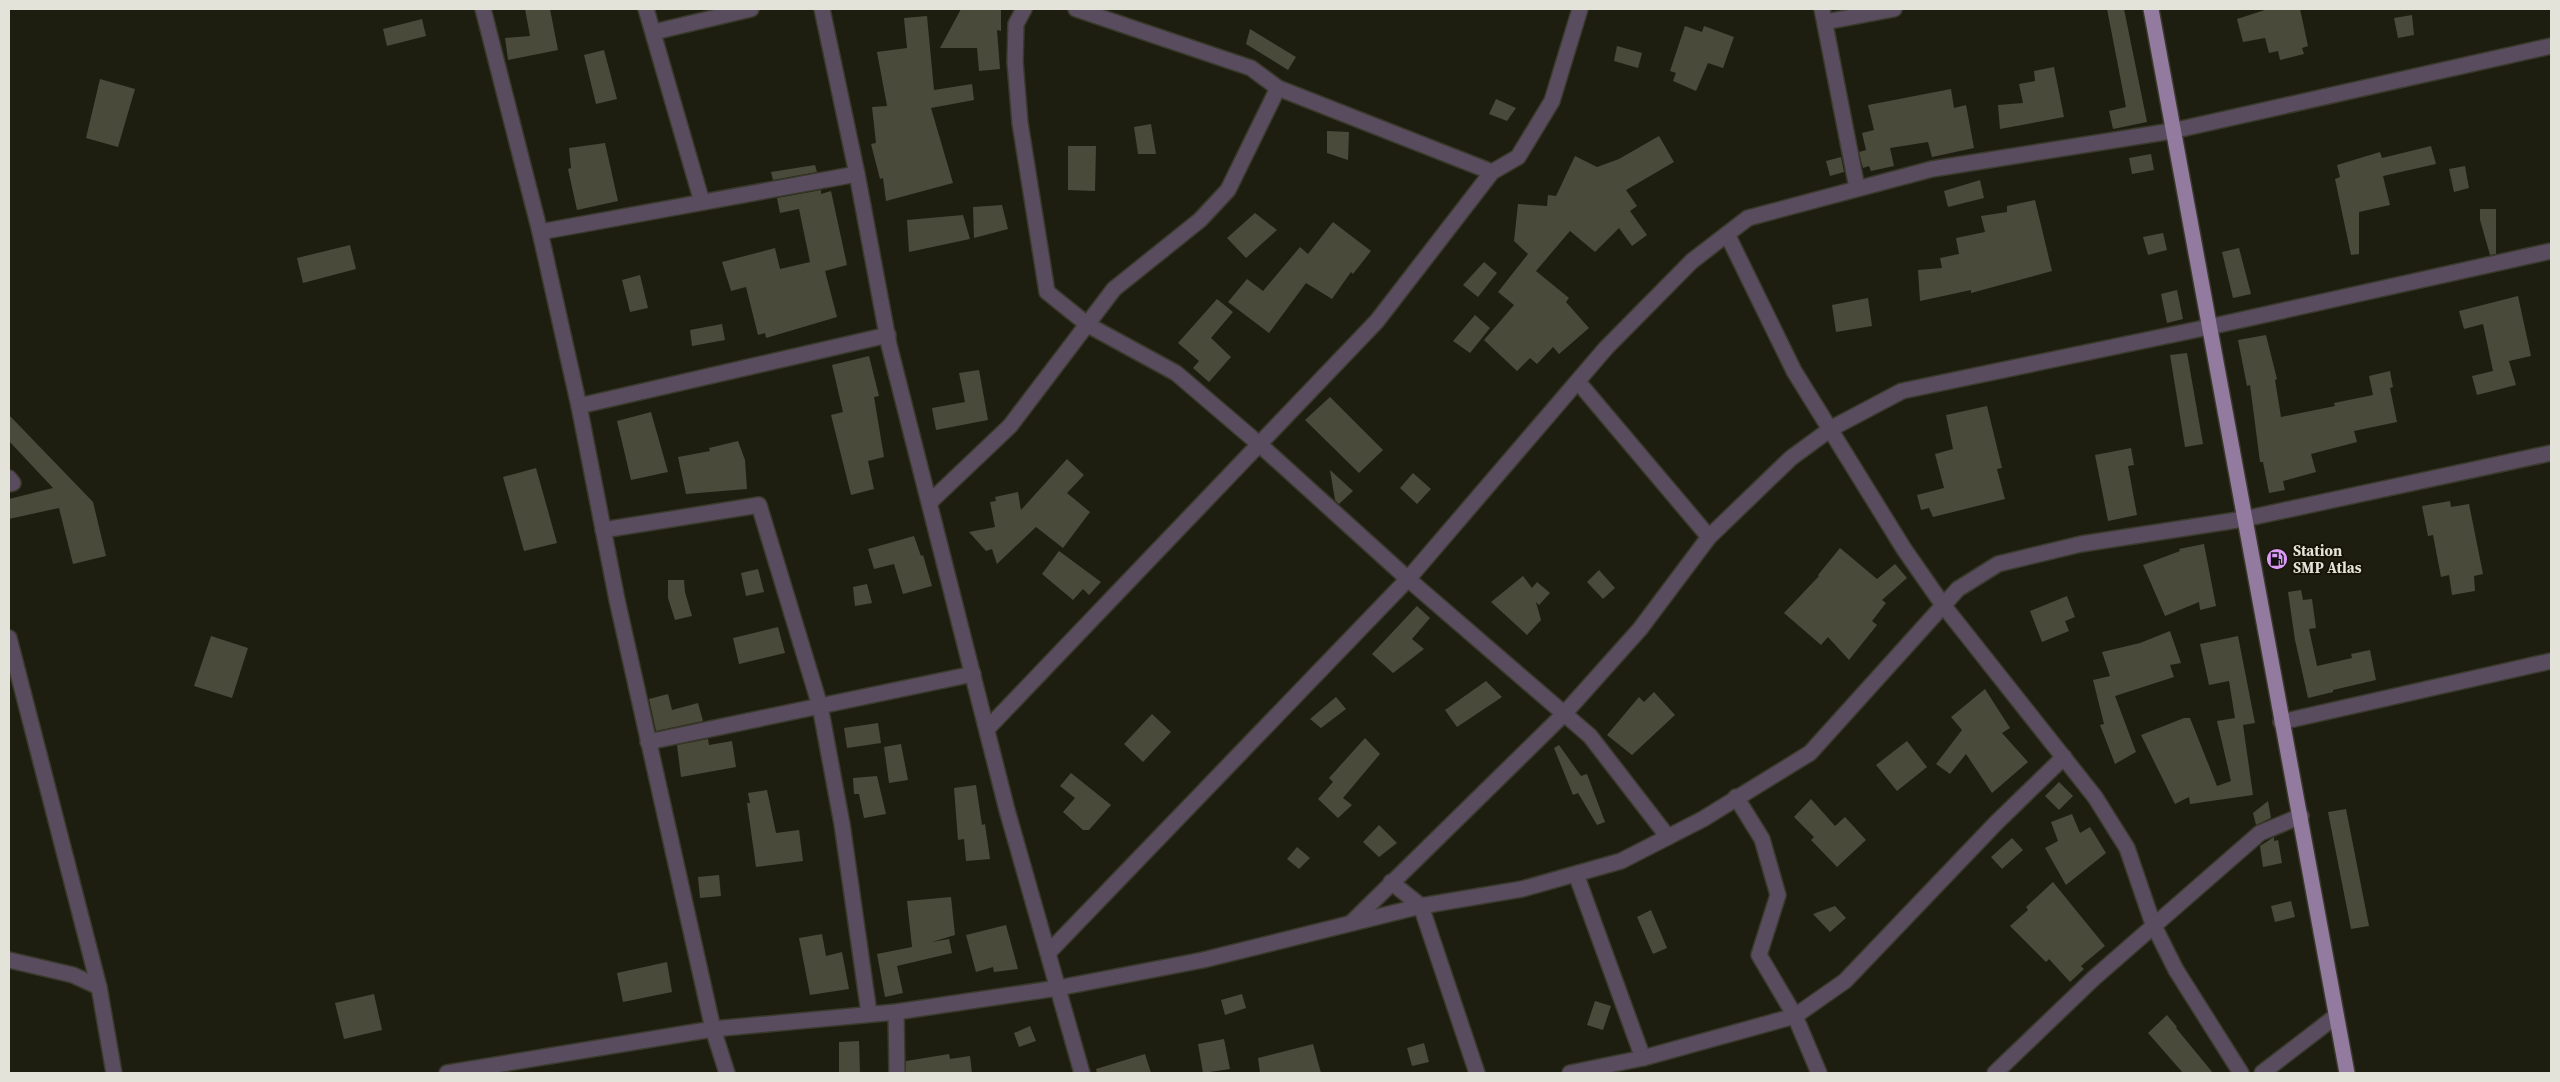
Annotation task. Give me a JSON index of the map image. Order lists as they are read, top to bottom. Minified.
{"places":{"fuel station":["Station SMP Atlas"]}}
